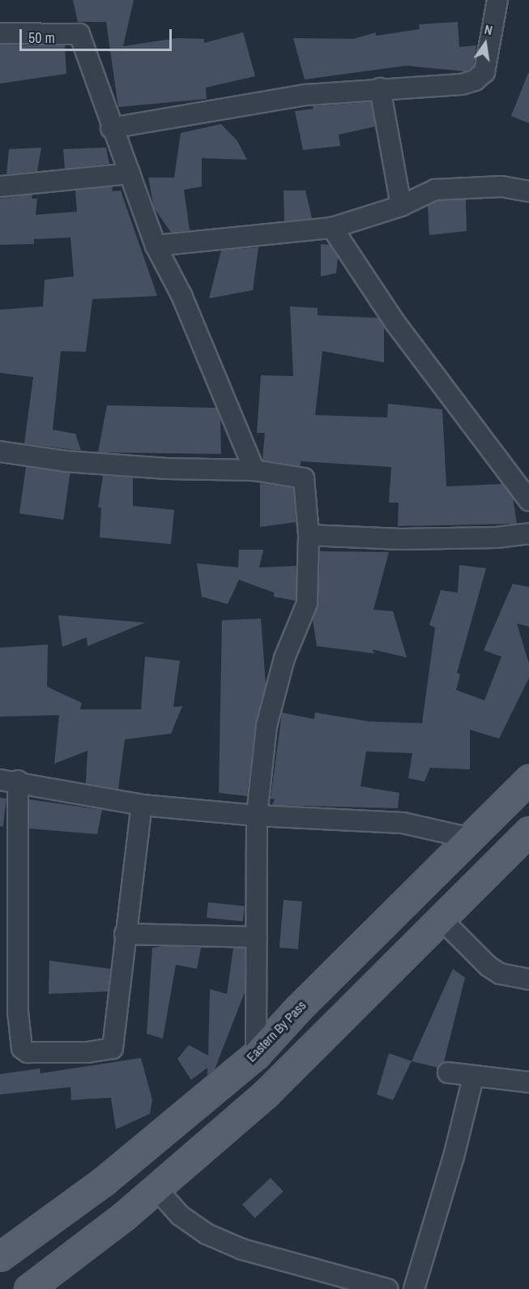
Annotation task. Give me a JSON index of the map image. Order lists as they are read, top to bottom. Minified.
{"streets":{"main road":["Eastern By Pass"]},"scale_bar":"50 m","north":"top"}
